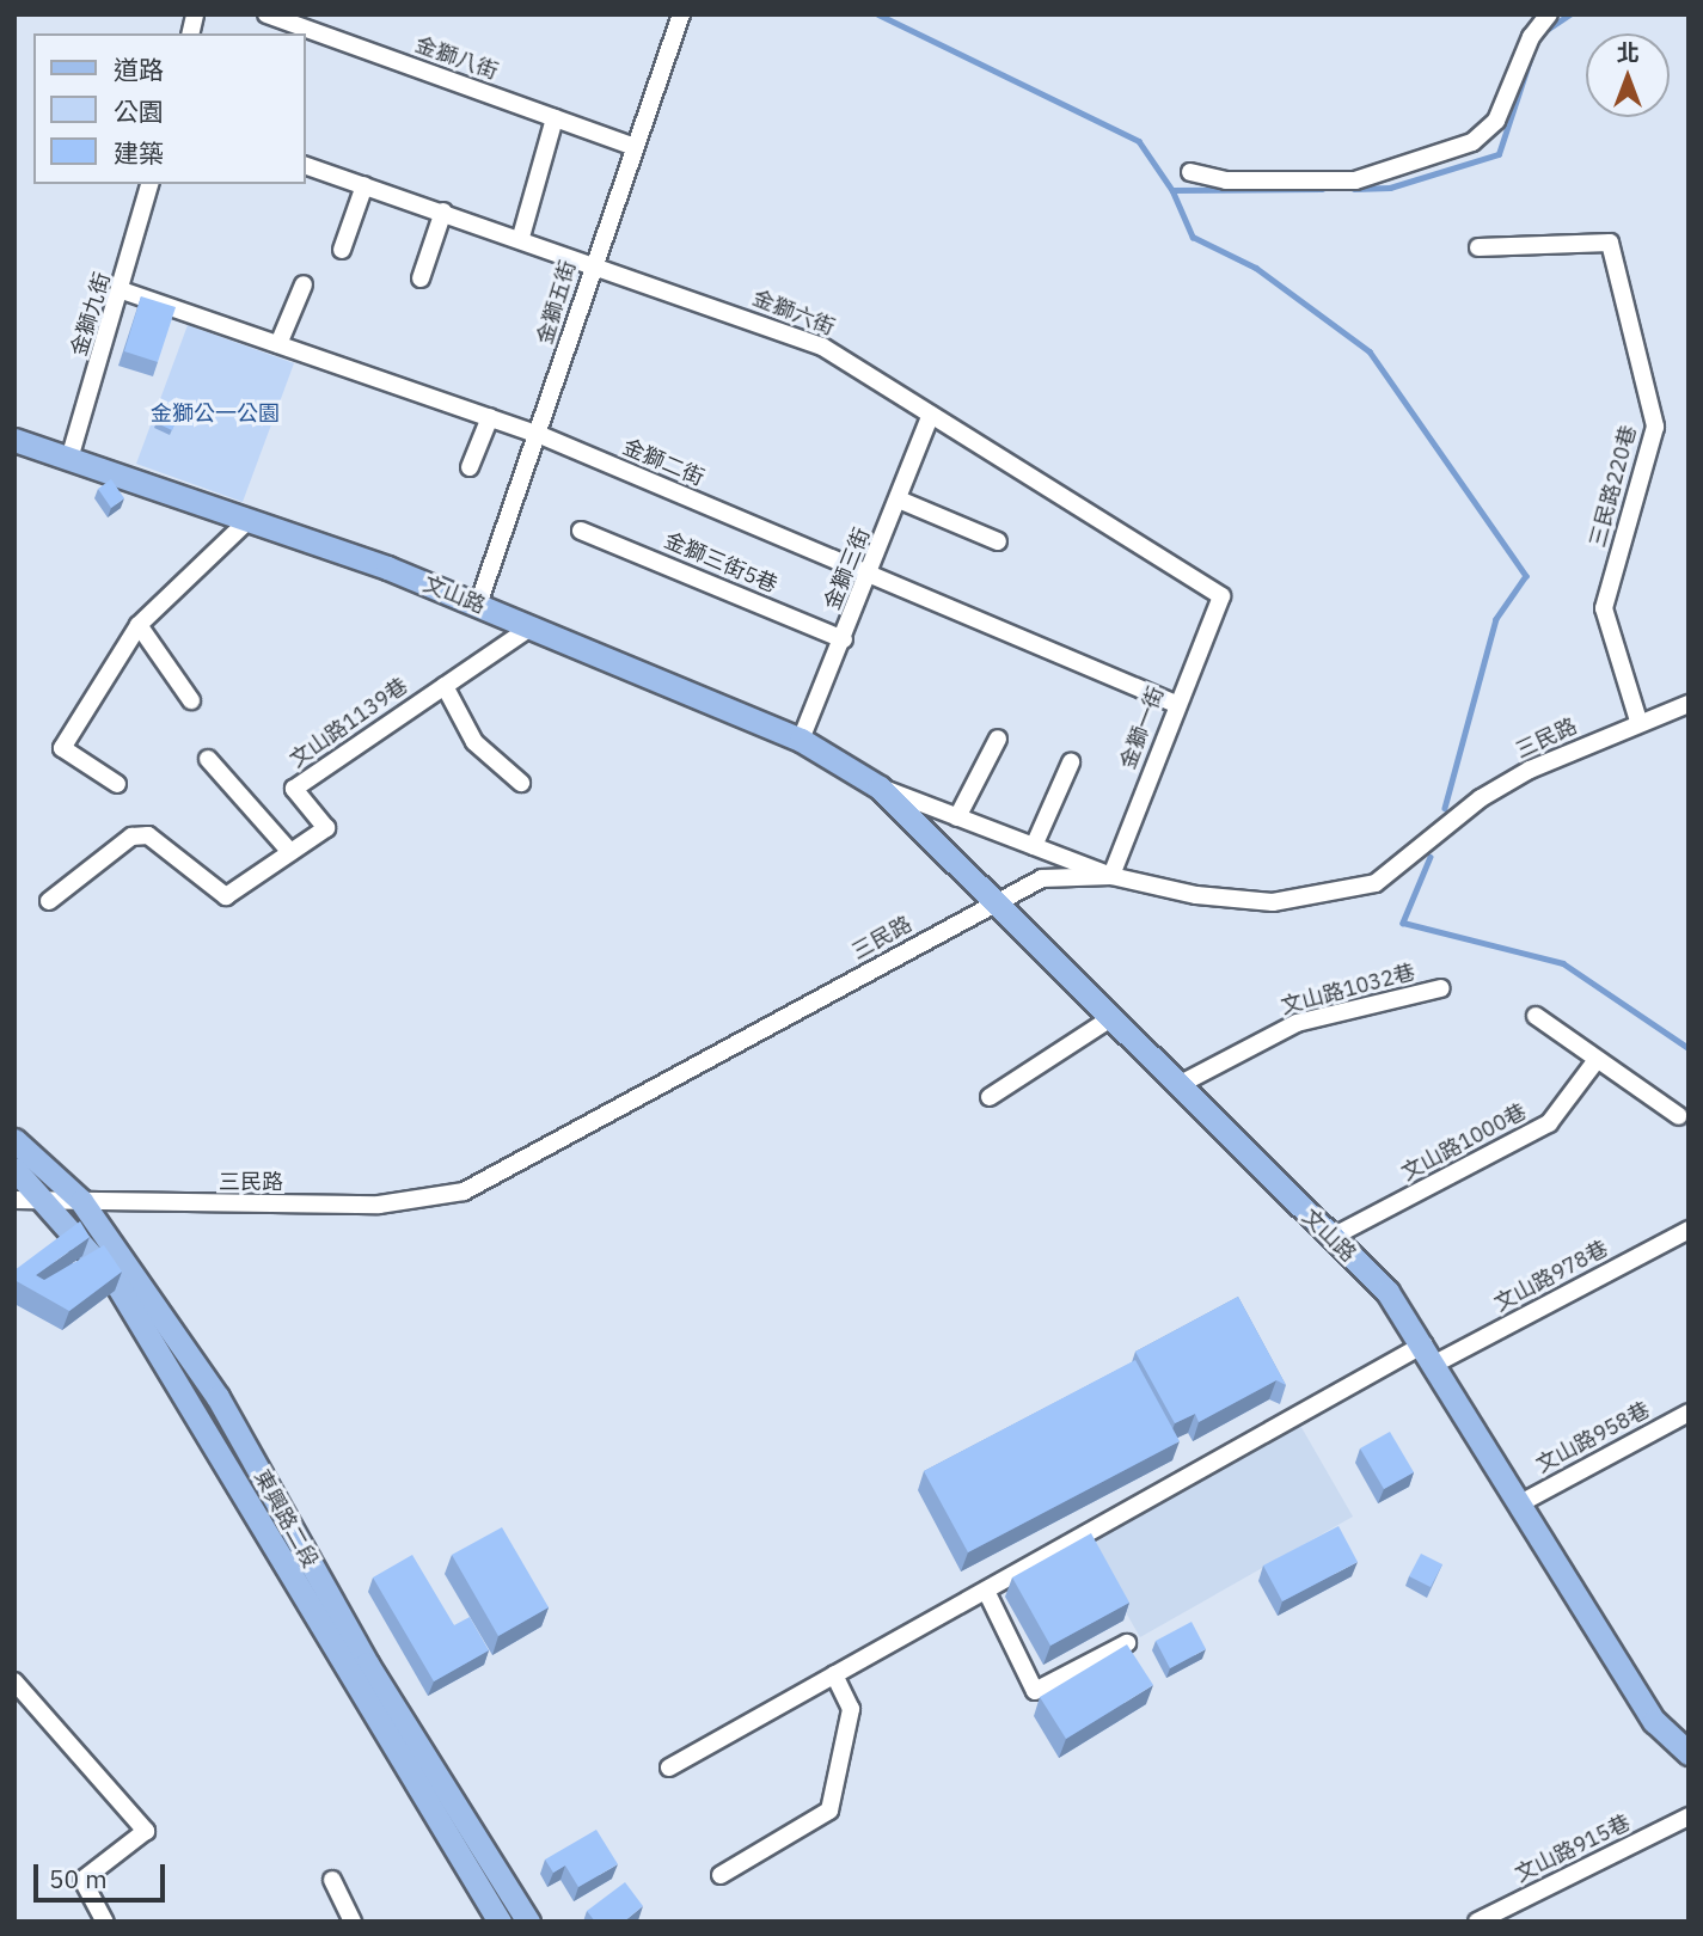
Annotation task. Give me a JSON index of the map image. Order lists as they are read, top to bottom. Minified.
{"streets":{"main road":["文山路","東興路二段"],"street":["金獅八街","金獅五街","金獅六街","金獅九街","金獅二街","三民路220巷","金獅三街5巷","金獅三街","文山路1139巷","金獅一街","三民路","文山路1032巷","文山路1000巷","文山路978巷","文山路958巷","文山路915巷"]},"crossings":[["金獅八街","金獅五街"],["金獅五街","金獅六街"],["金獅五街","金獅二街"],["金獅五街","文山路"],["金獅六街","金獅三街"],["金獅六街","金獅一街"],["金獅九街","金獅二街"],["金獅九街","文山路"],["金獅二街","金獅三街"],["金獅二街","金獅一街"],["三民路220巷","三民路"],["金獅三街5巷","金獅三街"],["金獅三街","文山路"],["文山路","文山路1139巷"],["文山路","金獅一街"],["文山路","三民路"],["文山路","文山路1032巷"],["文山路","文山路1000巷"],["文山路","文山路978巷"],["文山路","文山路958巷"],["金獅一街","三民路"],["三民路","東興路二段"]],"parks":["金獅公一公園"],"legend":["道路","公園","建築"],"scale_bar":"50 m","north":"top"}
